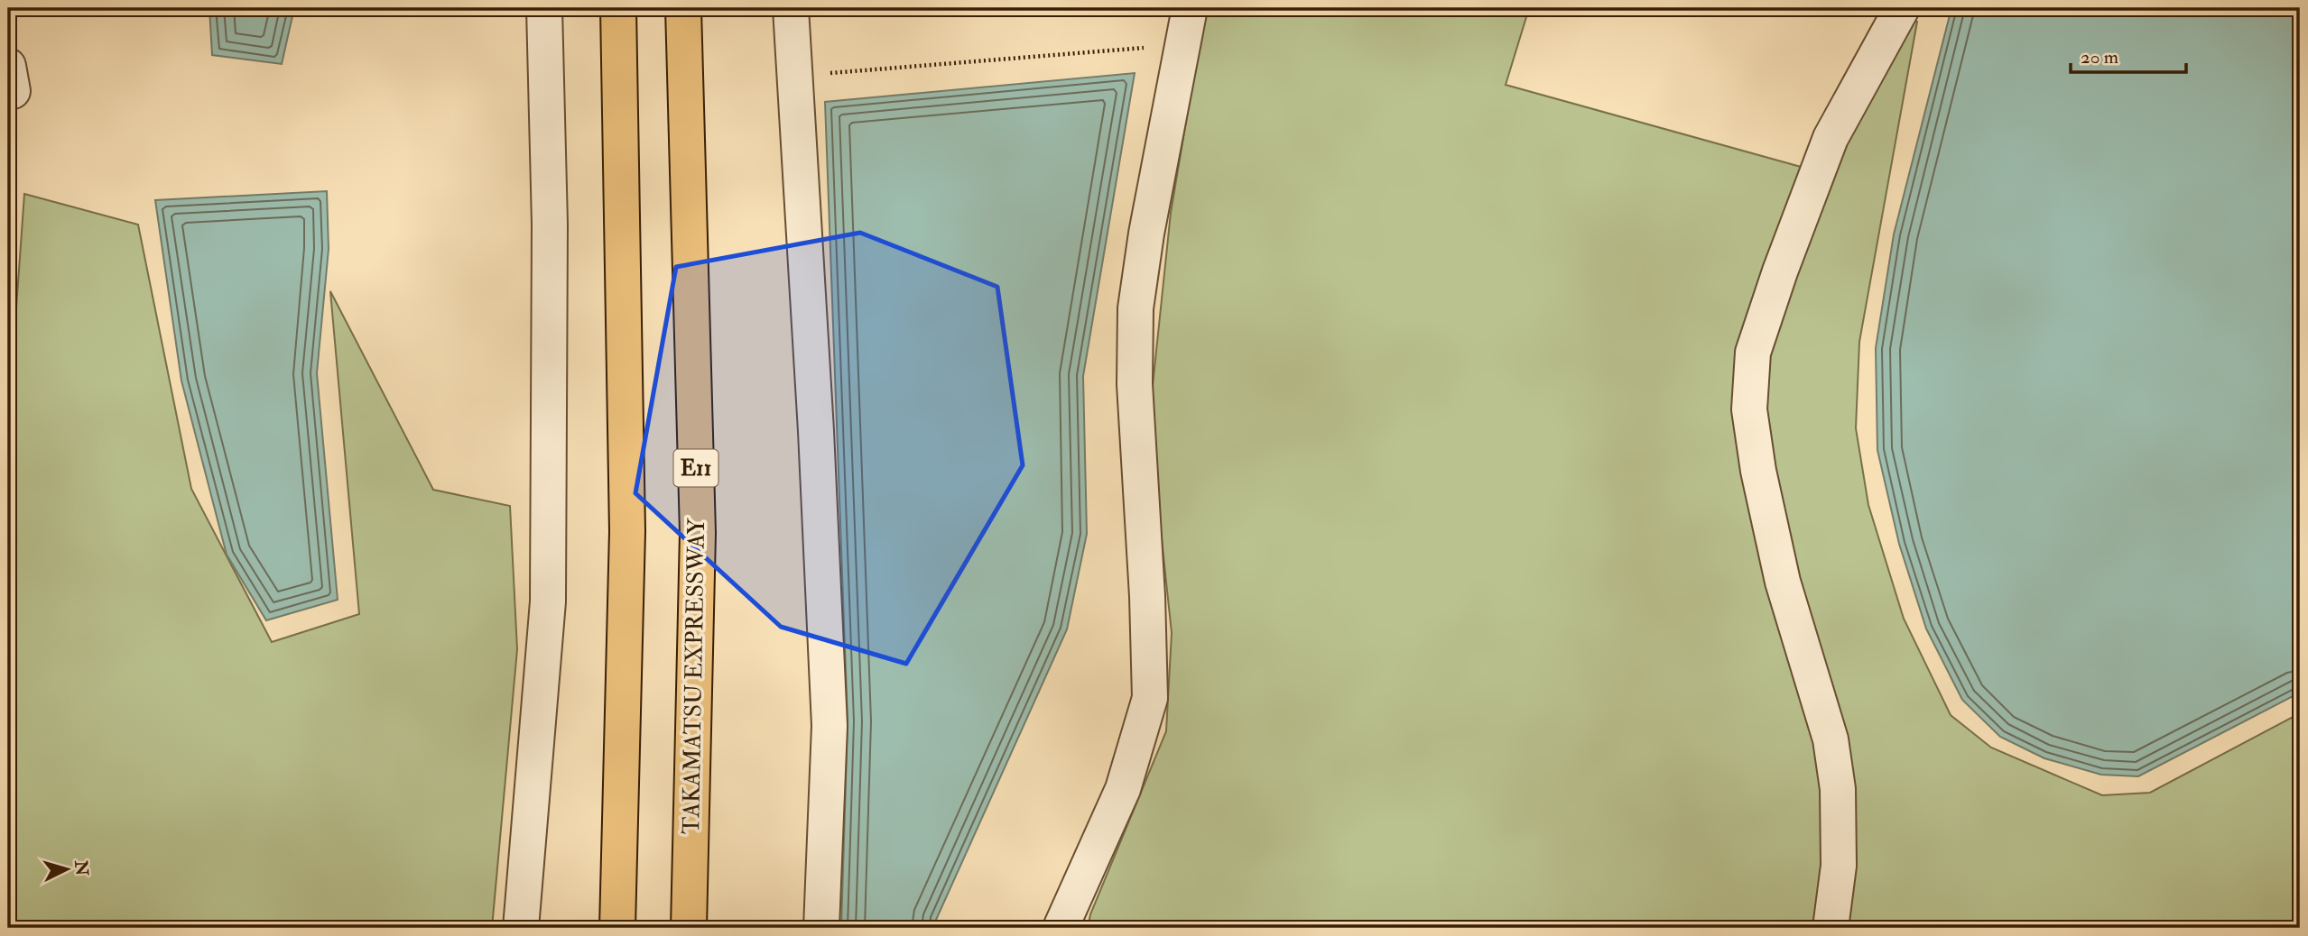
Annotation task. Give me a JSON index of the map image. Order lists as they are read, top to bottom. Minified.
{"streets":{"highway":["E11","TAKAMATSU EXPRESSWAY"]},"scale_bar":"20 m","north":"right"}
